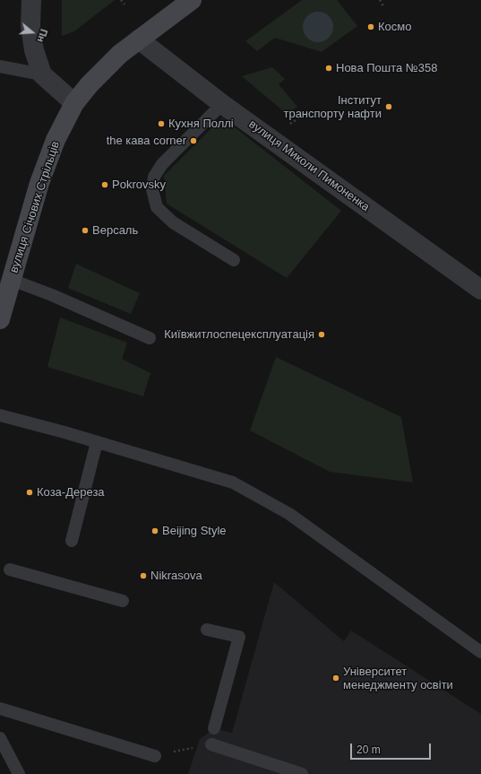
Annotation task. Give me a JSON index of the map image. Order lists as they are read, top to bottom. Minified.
{"streets":{"main road":["вулиця Січових Стрільців"],"street":["вулиця Миколи Пимоненка"]},"crossings":[["вулиця Миколи Пимоненка","вулиця Січових Стрільців"]],"places":["Космо","Нова Пошта №358","Інститут транспорту нафти","Кухня Поллі","the кава corner","Pokrovsky","Версаль","Київжитлоспецексплуатація","Коза-Дереза","Beijing Style","Nikrasova","Університет менеджменту освіти"],"scale_bar":"20 m","north":"right"}
